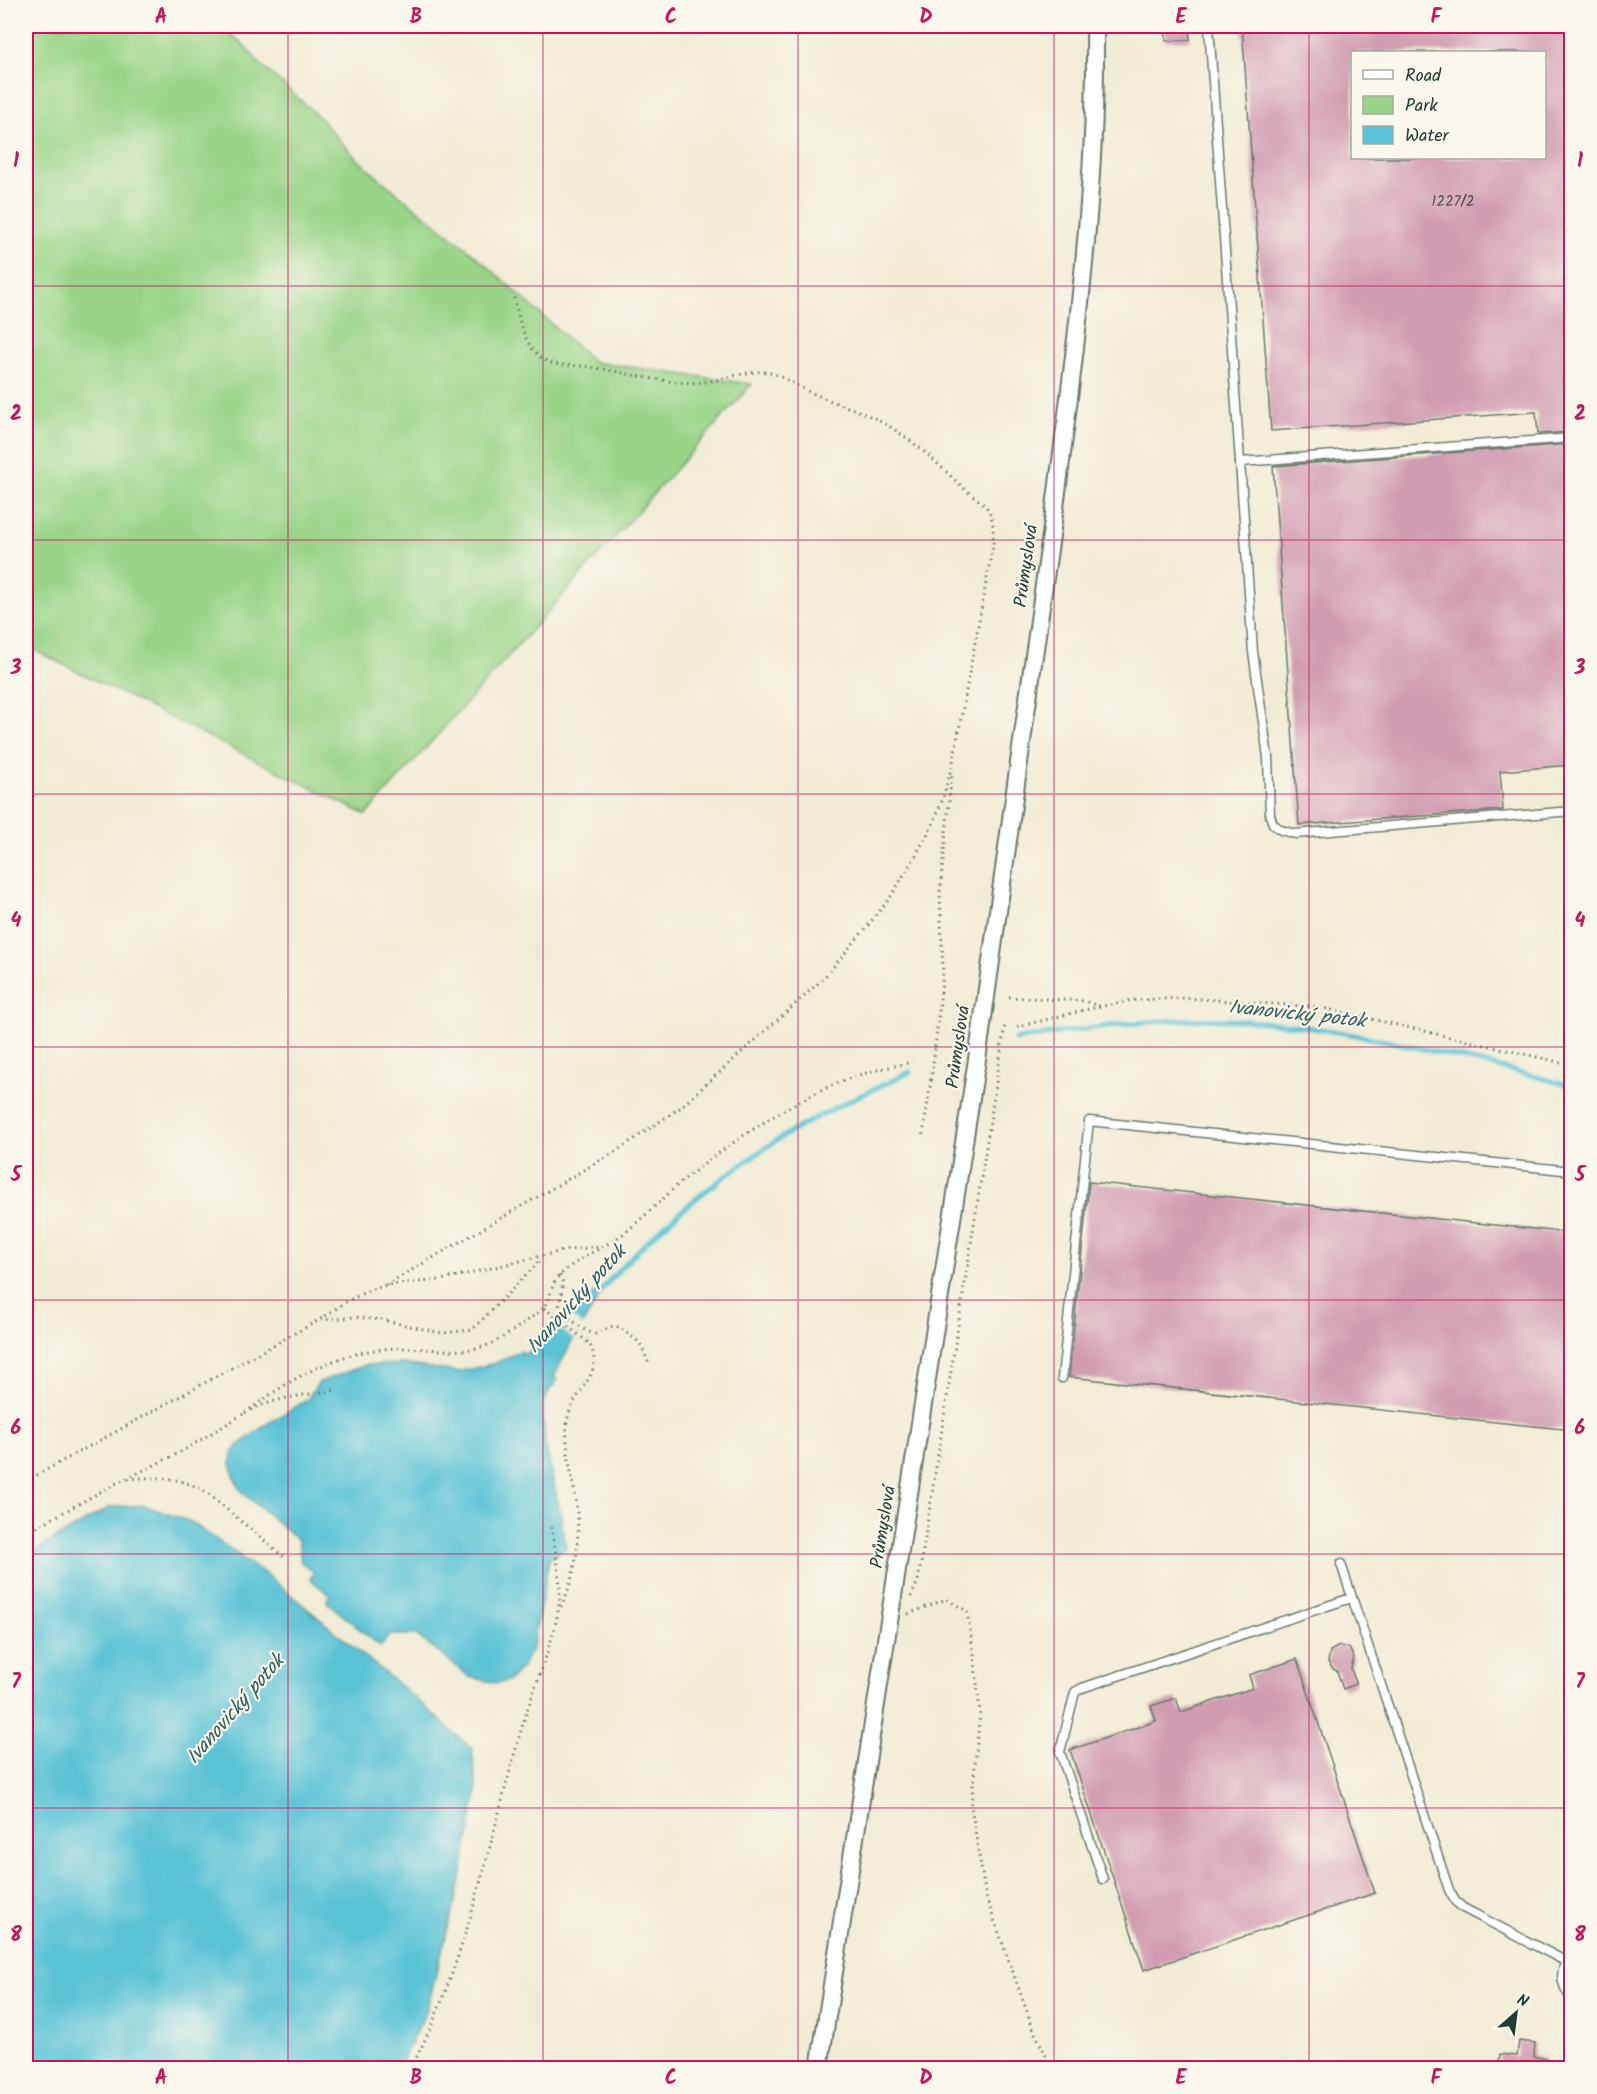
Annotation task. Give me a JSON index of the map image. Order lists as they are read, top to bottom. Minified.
{"streets":{"street":["Průmyslová"]},"water":["Ivanovický potok"],"house_numbers":["1227/2"],"legend":["Road","Park","Water"],"north":"top right","grid":{"columns":["A","B","C","D","E","F"],"rows":["1","2","3","4","5","6","7","8"]}}
